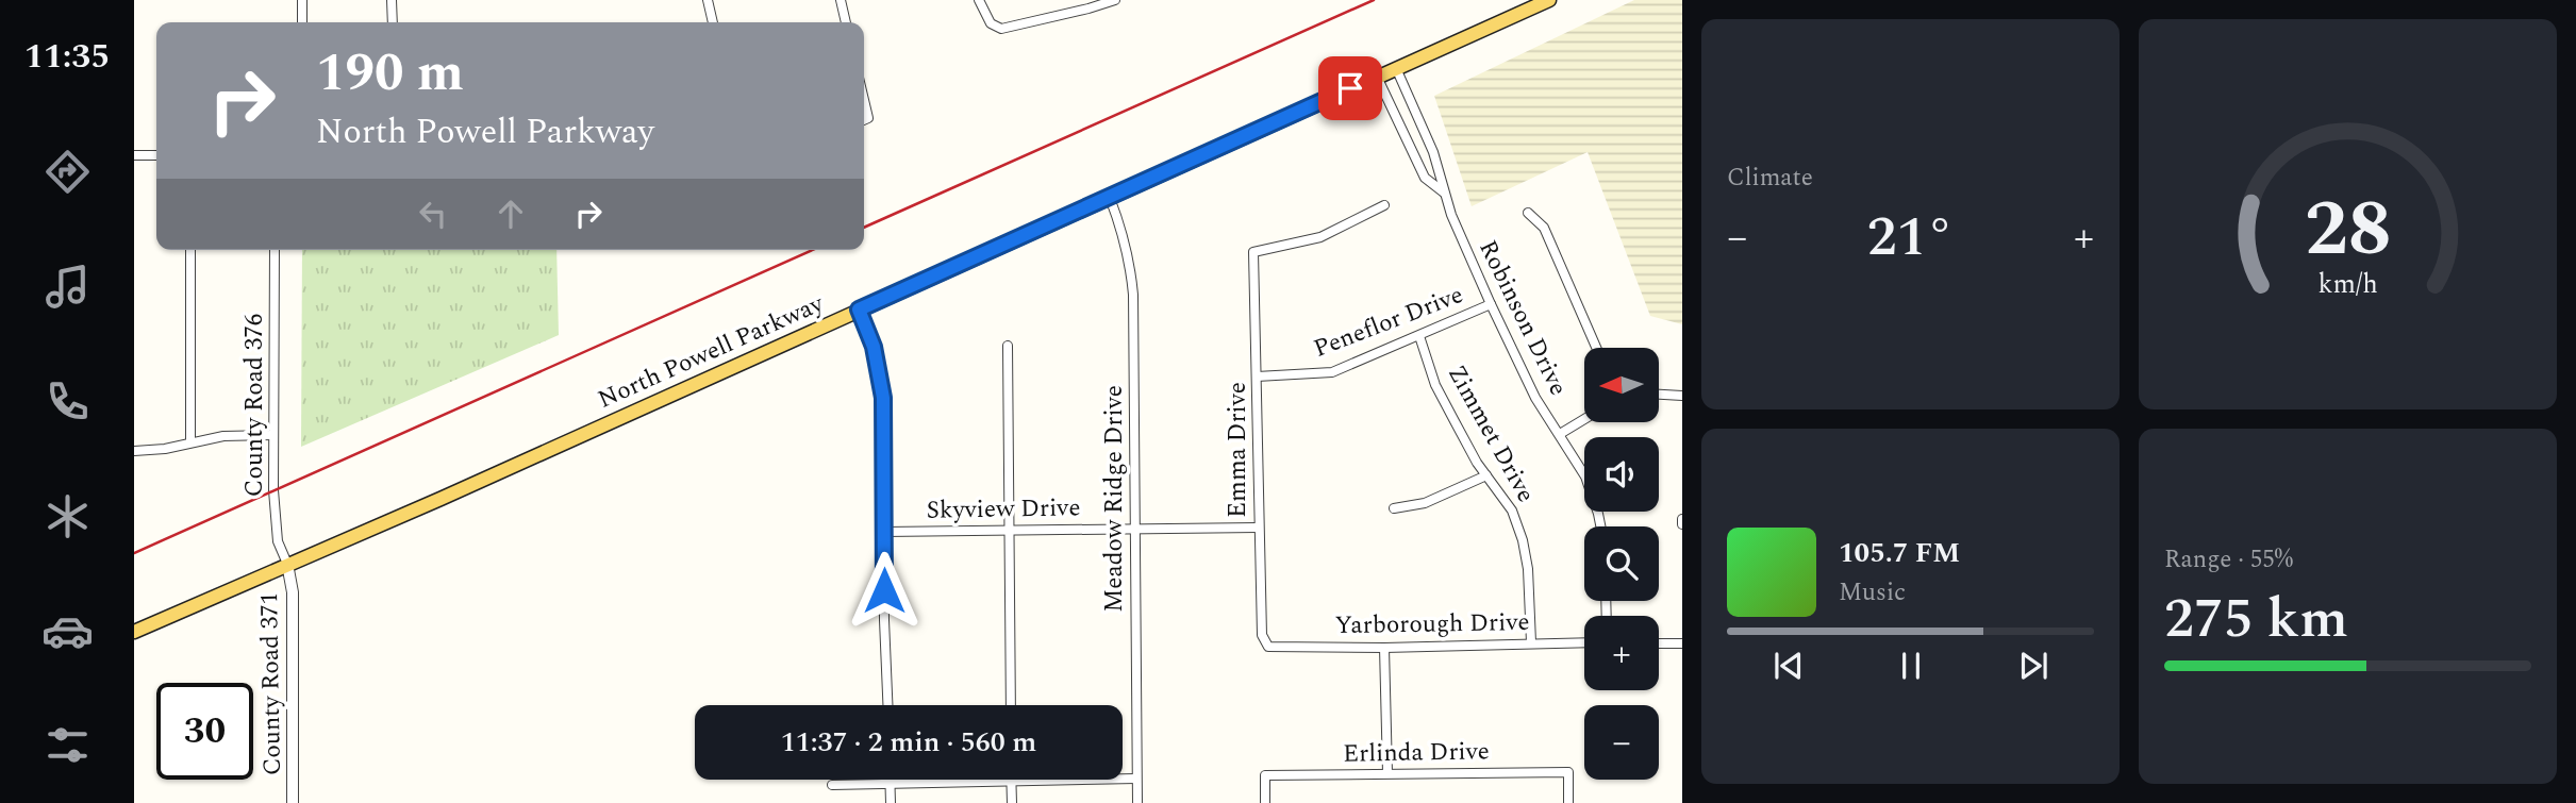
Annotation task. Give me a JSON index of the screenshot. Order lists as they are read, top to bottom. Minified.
{"streets":{"main road":["North Powell Parkway"],"street":["Robinson Drive","Peneflor Drive","County Road 376","Zimmet Drive","Emma Drive","Meadow Ridge Drive","Skyview Drive","Yarborough Drive","County Road 371","Erlinda Drive"]},"crossings":[["Robinson Drive","Peneflor Drive"],["Robinson Drive","North Powell Parkway"],["Peneflor Drive","Zimmet Drive"],["Peneflor Drive","Emma Drive"],["North Powell Parkway","County Road 376"],["North Powell Parkway","Meadow Ridge Drive"],["North Powell Parkway","County Road 371"],["County Road 376","County Road 371"],["Zimmet Drive","Yarborough Drive"],["Emma Drive","Skyview Drive"],["Emma Drive","Yarborough Drive"],["Meadow Ridge Drive","Skyview Drive"]],"north":"left","page":{"tabs":"11:35","tile":["Climate",["Range · 55%","275 km"]],"turn":["190 m","North Powell Parkway"],"heat":["−","21°","+"],"map_buttons":["+","−"],"song":["105.7 FM","Music"],"limit":"30","trip":"11:37 · 2 min · 560 m","gauge":["28","km/h"]}}
